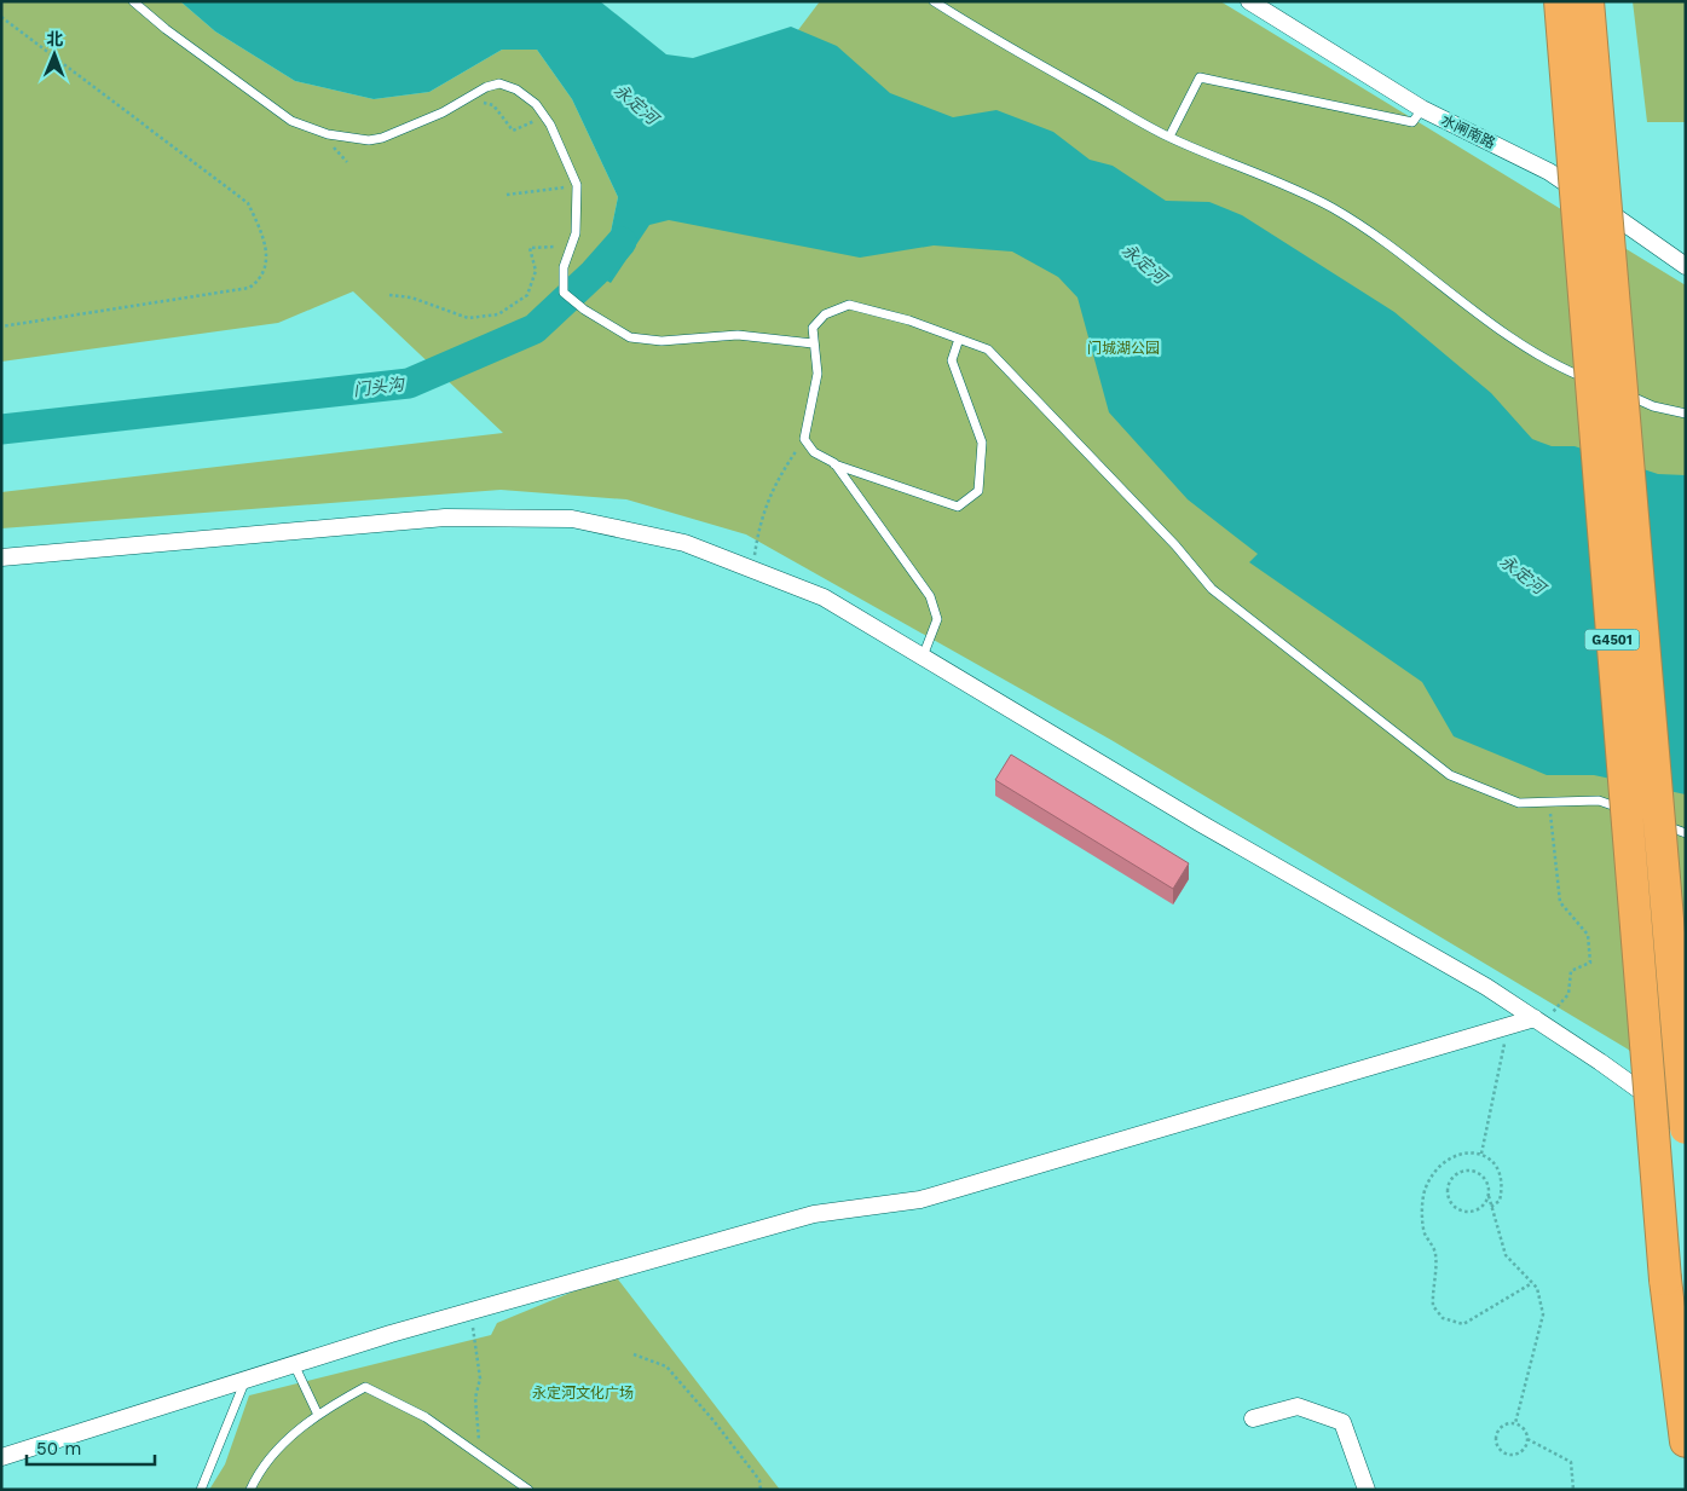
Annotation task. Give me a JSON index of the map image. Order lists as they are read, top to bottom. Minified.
{"streets":{"highway":["G4501"],"street":["水闸南路"]},"water":["永定河","门头沟"],"parks":["门城湖公园","永定河文化广场"],"scale_bar":"50 m","north":"top"}
